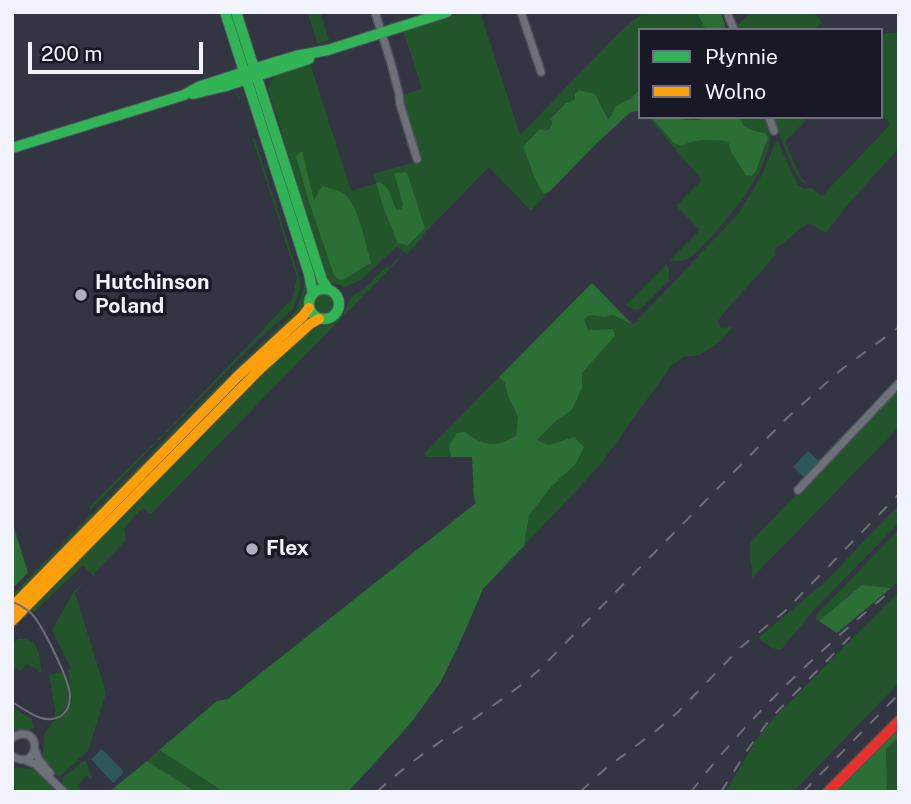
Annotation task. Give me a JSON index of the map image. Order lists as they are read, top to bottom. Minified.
{"places":["Hutchinson Poland","Flex"],"legend":["Płynnie","Wolno"],"scale_bar":"200 m"}
